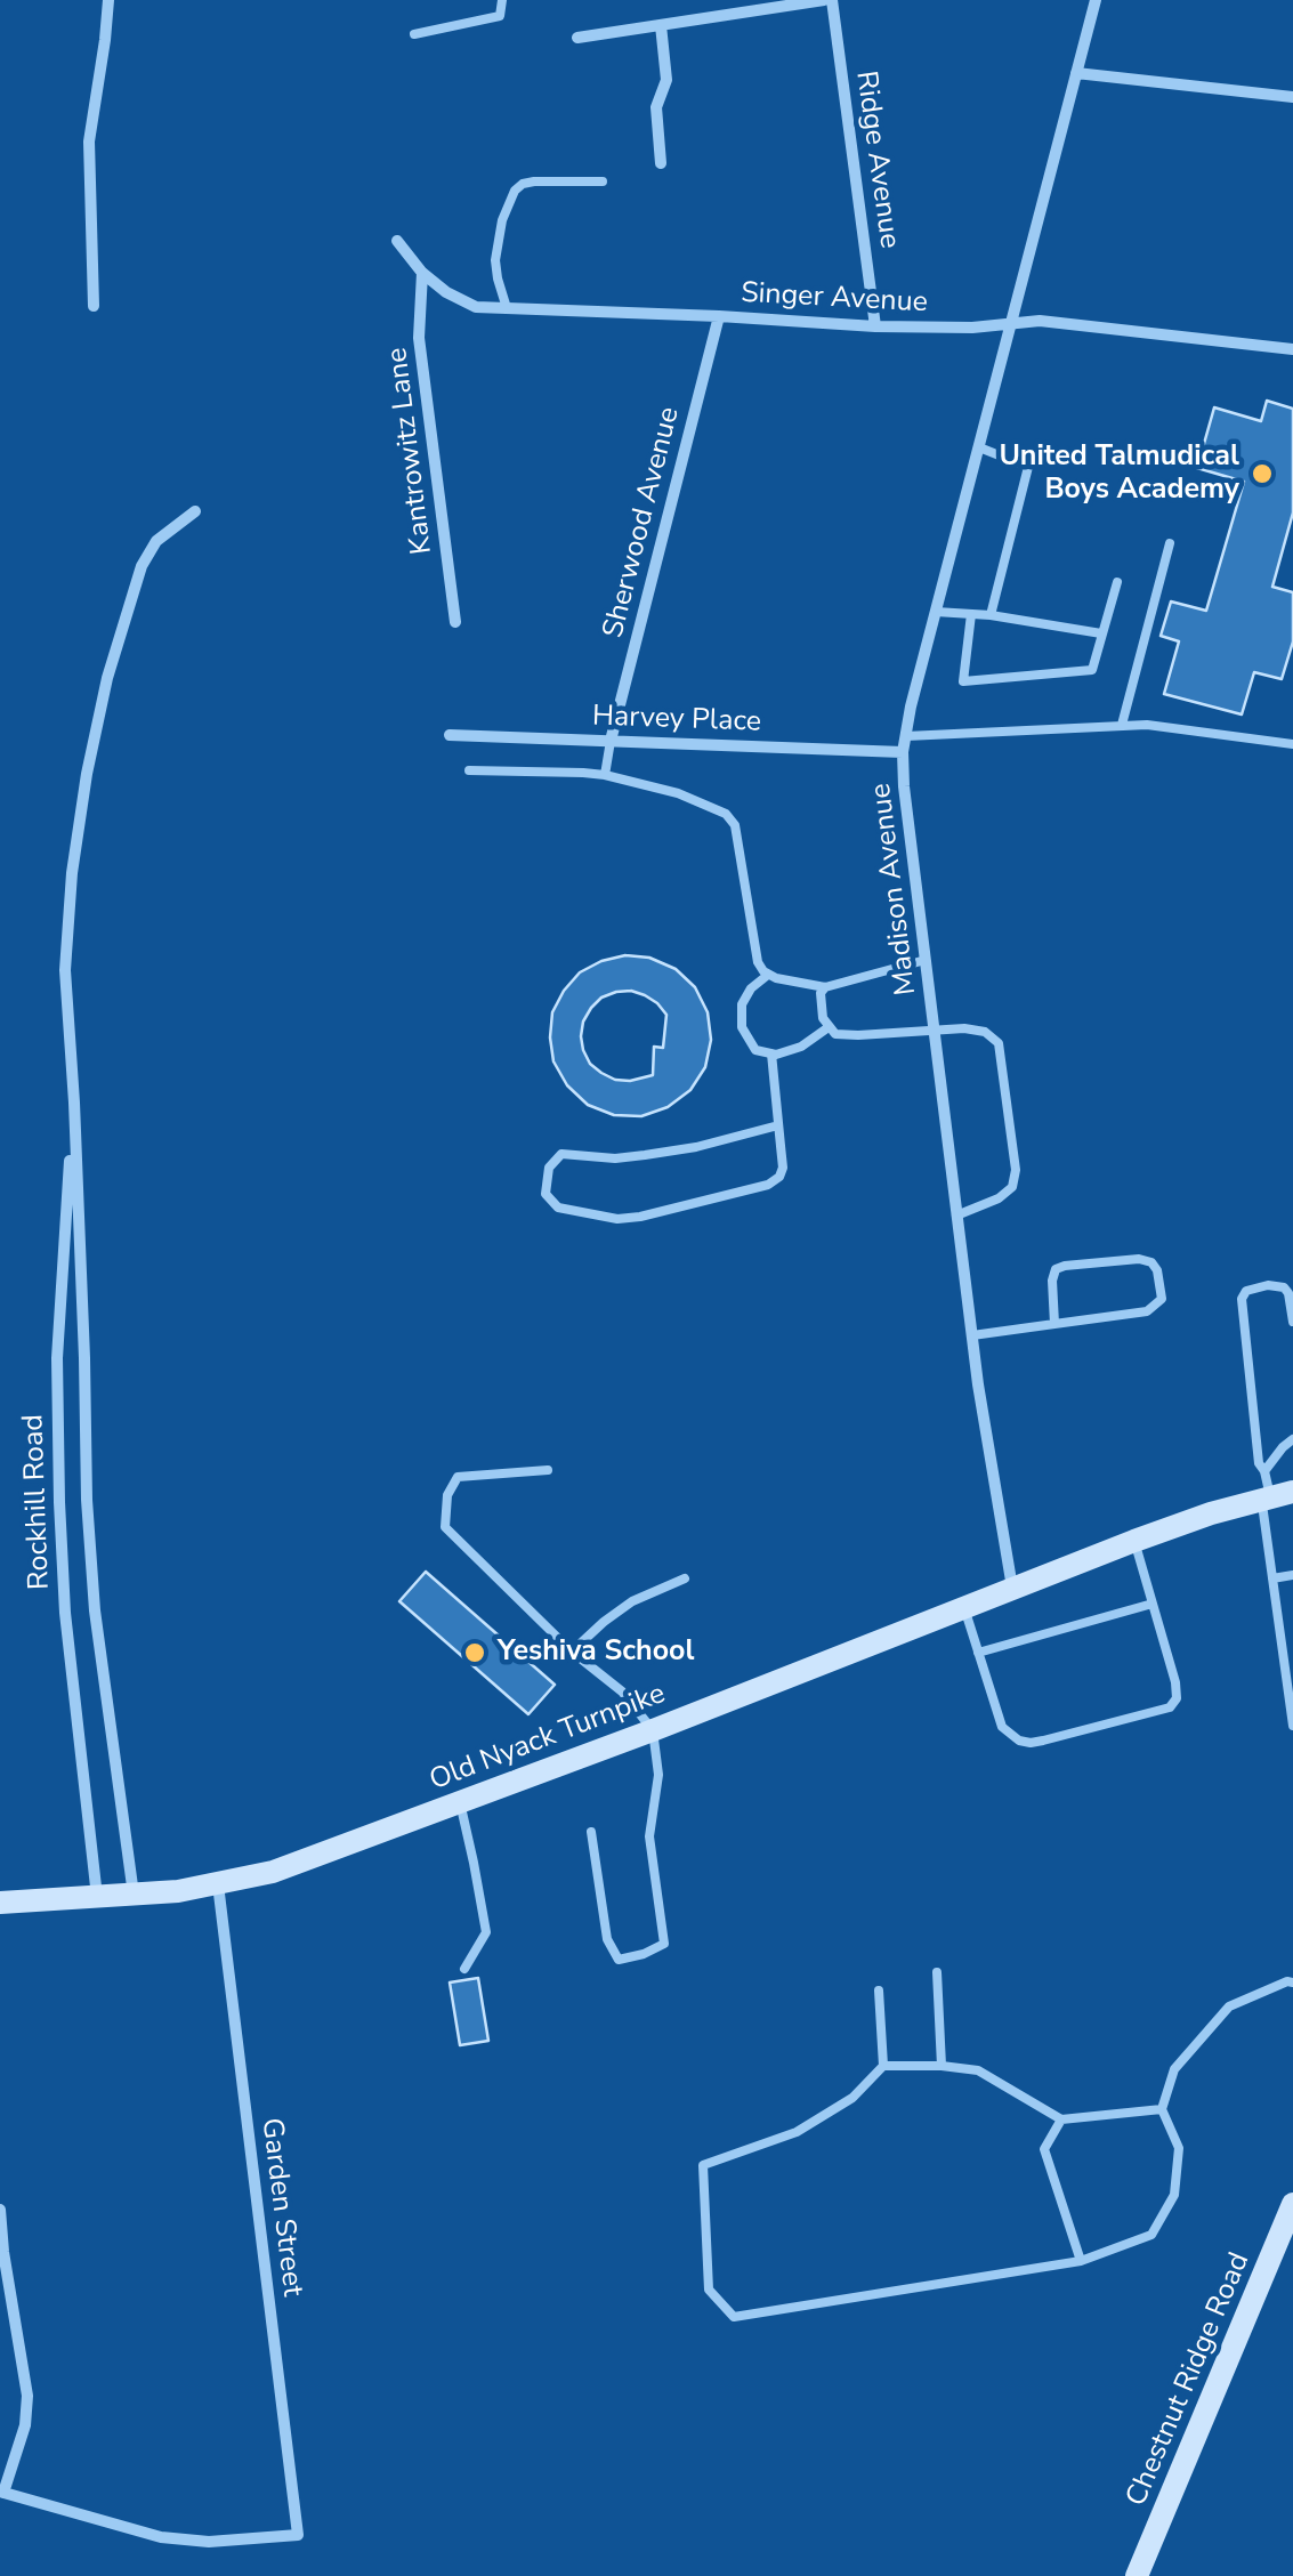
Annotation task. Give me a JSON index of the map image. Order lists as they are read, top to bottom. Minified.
{"streets":{"street":["Ridge Avenue","Singer Avenue","Kantrowitz Lane","Sherwood Avenue","Harvey Place","Madison Avenue","Rockhill Road","Old Nyack Turnpike","Garden Street","Chestnut Ridge Road"]},"crossings":[["Ridge Avenue","Singer Avenue"],["Singer Avenue","Kantrowitz Lane"],["Singer Avenue","Sherwood Avenue"],["Singer Avenue","Madison Avenue"],["Sherwood Avenue","Harvey Place"],["Harvey Place","Madison Avenue"],["Madison Avenue","Old Nyack Turnpike"],["Rockhill Road","Old Nyack Turnpike"],["Old Nyack Turnpike","Garden Street"]],"places":["United Talmudical Boys Academy","Yeshiva School"]}
